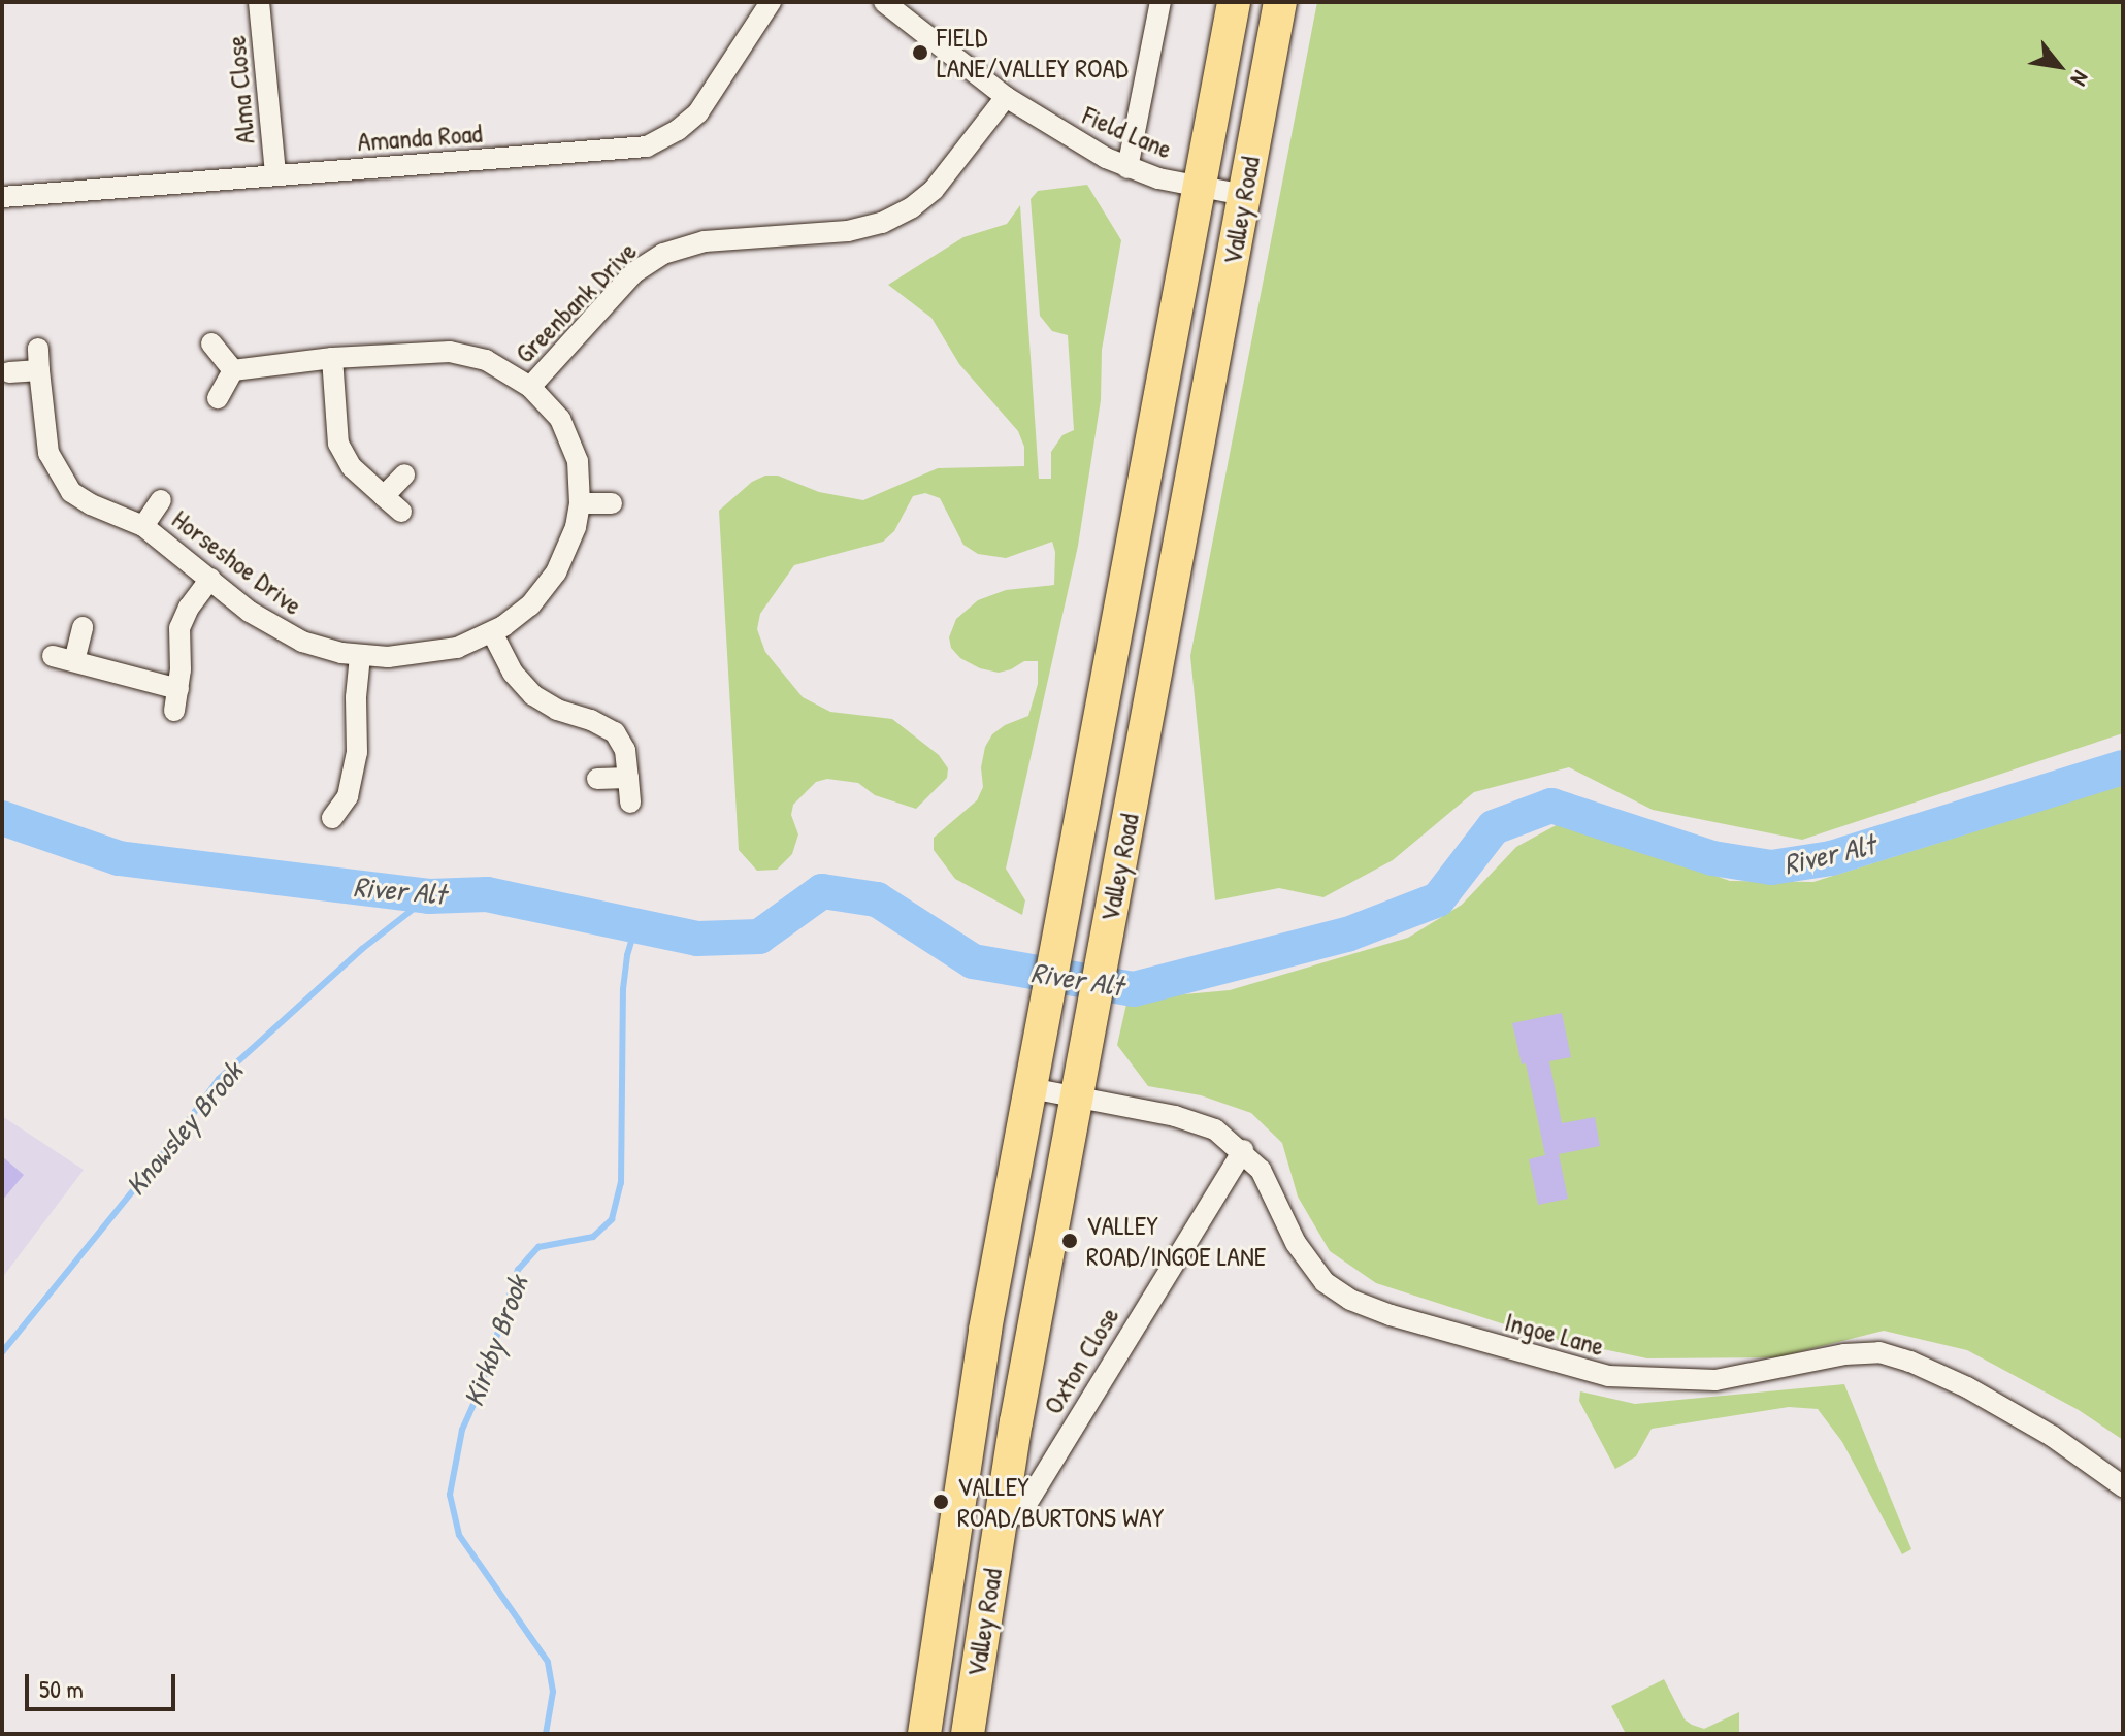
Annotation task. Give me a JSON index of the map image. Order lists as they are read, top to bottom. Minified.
{"streets":{"main road":["Valley Road"],"street":["Alma Close","Field Lane","Amanda Road","Greenbank Drive","Horseshoe Drive","Ingoe Lane","Oxton Close"]},"crossings":[["Alma Close","Amanda Road"],["Field Lane","Valley Road"],["Field Lane","Greenbank Drive"],["Valley Road","Ingoe Lane"],["Greenbank Drive","Horseshoe Drive"],["Ingoe Lane","Oxton Close"]],"water":["River Alt","Knowsley Brook","Kirkby Brook"],"places":["FIELD LANE/VALLEY ROAD","VALLEY ROAD/INGOE LANE","VALLEY ROAD/BURTONS WAY"],"scale_bar":"50 m","north":"bottom right"}
